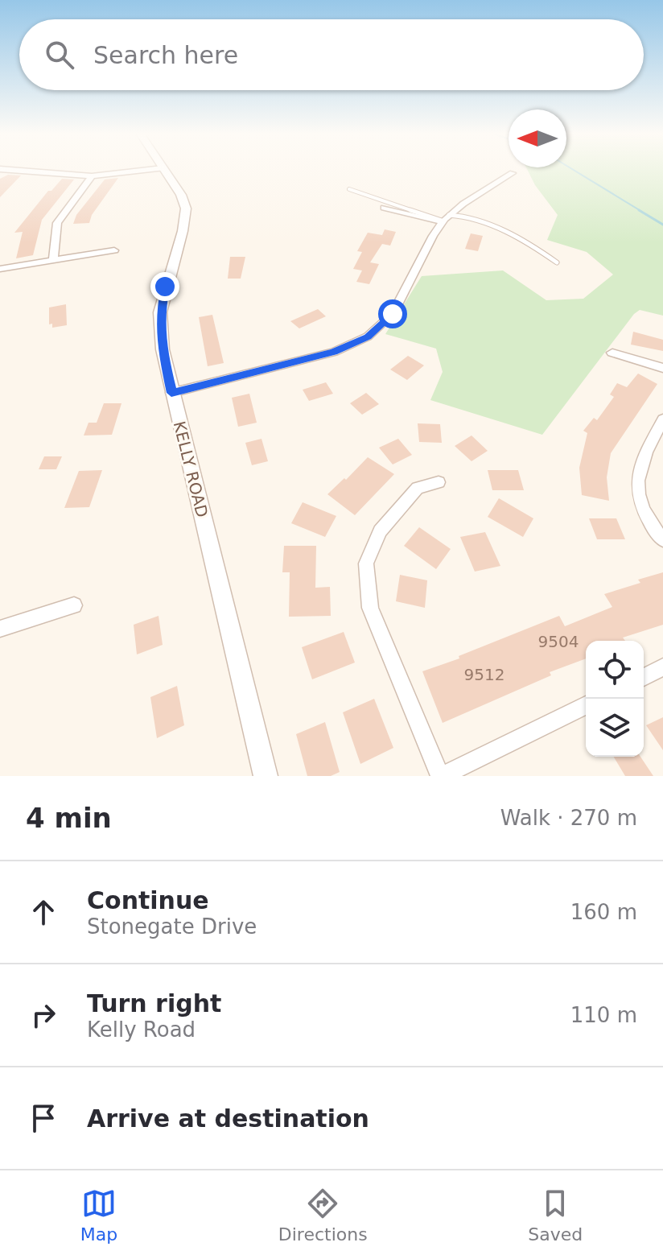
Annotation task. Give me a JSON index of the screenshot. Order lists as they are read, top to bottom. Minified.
{"streets":{"street":["KELLY ROAD"]},"house_numbers":["9504","9512"],"north":"left","page":{"search":"Search here","heading":["4 min","Walk · 270 m"],"list":[["Continue","Stonegate Drive","160 m"],["Turn right","Kelly Road","110 m"],"Arrive at destination"],"nav":["Map","Directions","Saved"]}}
